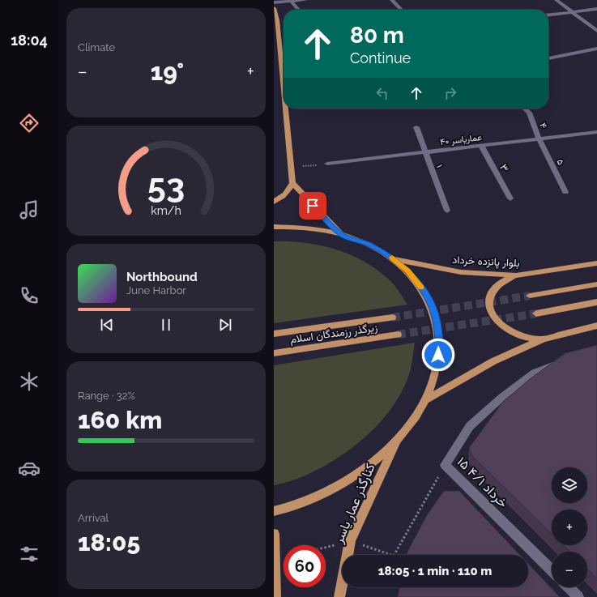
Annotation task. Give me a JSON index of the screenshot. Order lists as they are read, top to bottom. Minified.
{"streets":{"main road":["بلوار پانزده خرداد","زیرگذر رزمندگان اسلام","کنارگذر عمار یاسر"],"street":["۴","عماریاسر ۴۰","۵","۱","۳","۱۵ خرداد ۴/۱"]},"crossings":[["۴","عماریاسر ۴۰"],["۴","۵"],["عماریاسر ۴۰","۵"],["عماریاسر ۴۰","۱"],["عماریاسر ۴۰","۳"]],"page":{"tabs":"18:04","tile":["Climate",["Range · 32%","160 km"],["Arrival","18:05"]],"turn":["80 m","Continue"],"heat":["−","19°","+"],"song":["Northbound","June Harbor"],"map_buttons":["+","−"],"limit":"60","trip":"18:05 · 1 min · 110 m","gauge":["53","km/h"]}}
